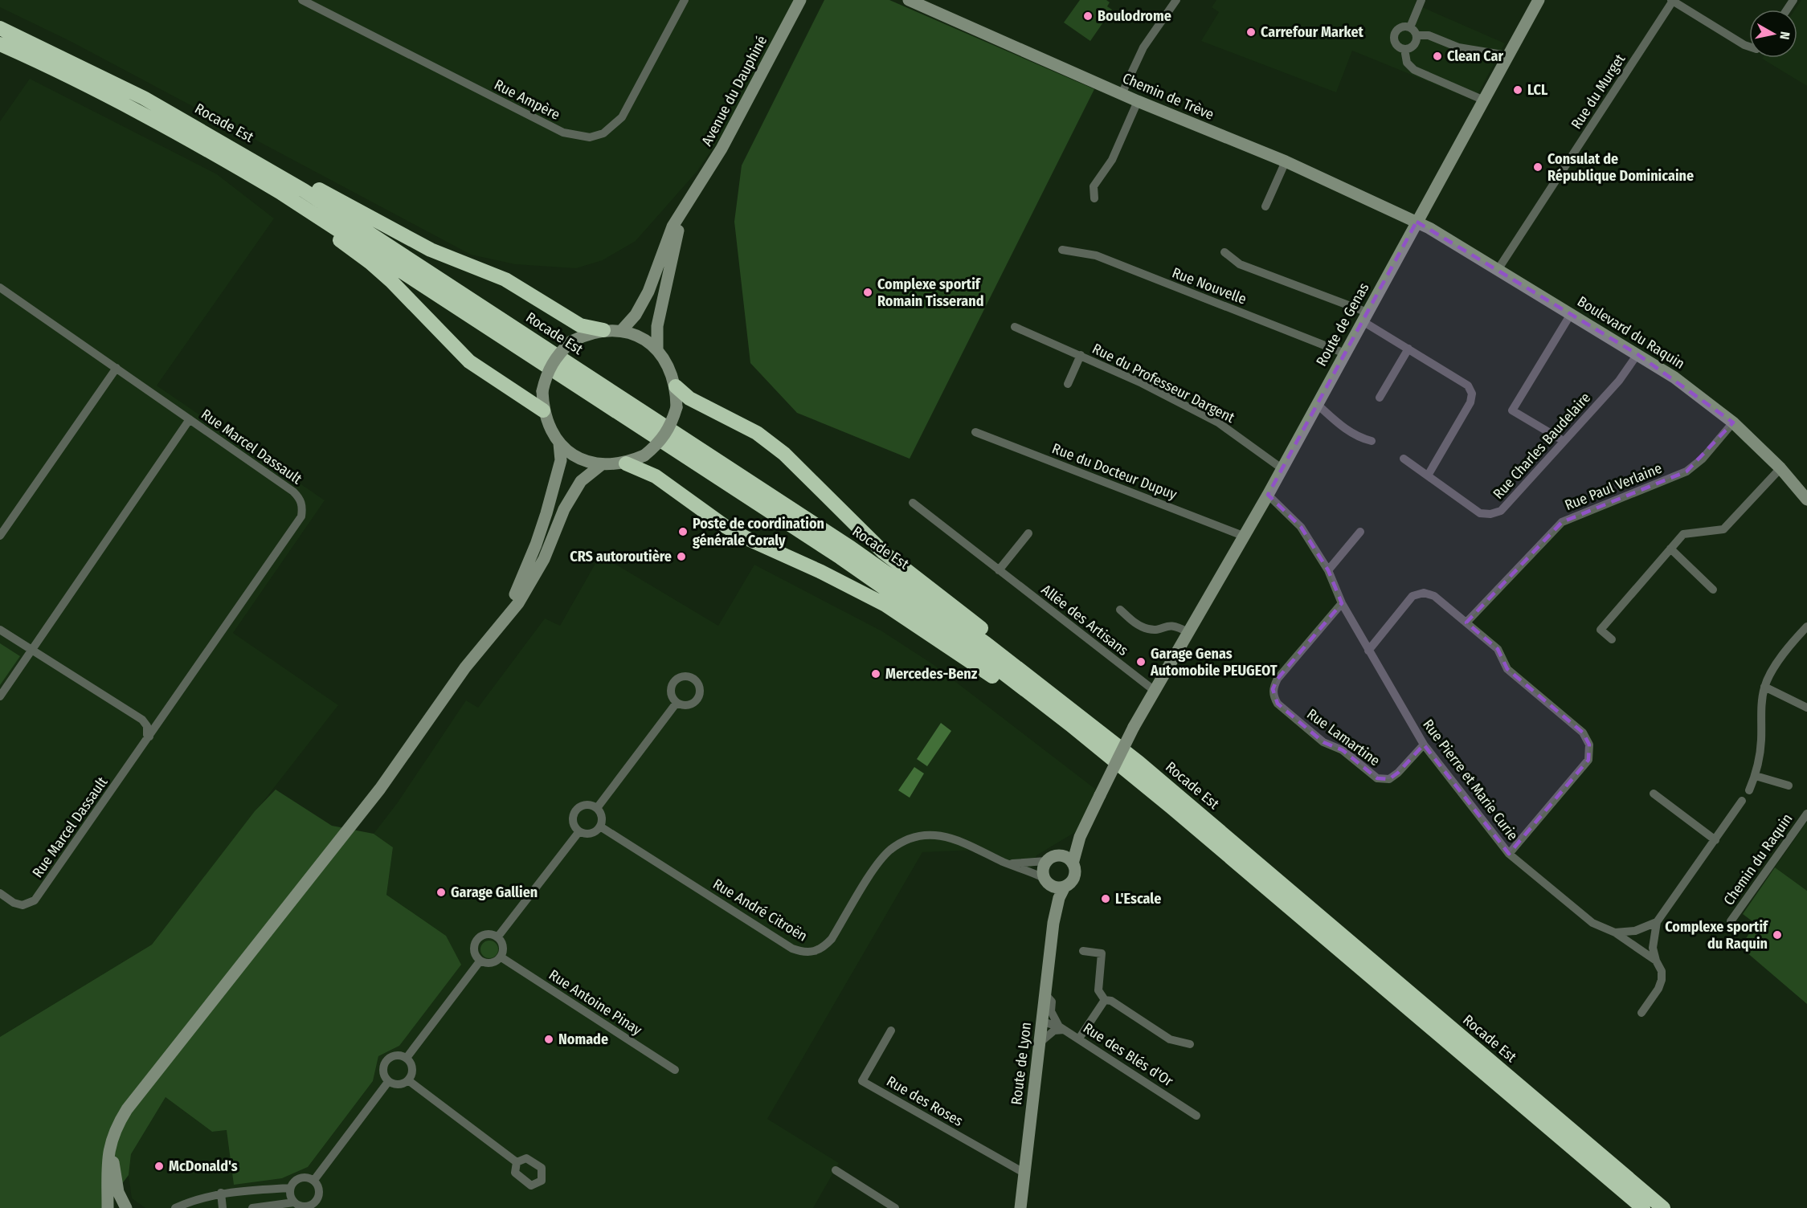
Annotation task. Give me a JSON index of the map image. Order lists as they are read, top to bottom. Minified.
{"streets":{"highway":["Rocade Est"],"street":["Avenue du Dauphiné","Rue du Murget","Chemin de Trève","Rue Ampère","Rue Nouvelle","Route de Genas","Boulevard du Raquin","Rue du Professeur Dargent","Rue Charles Baudelaire","Rue Marcel Dassault","Rue du Docteur Dupuy","Rue Paul Verlaine","Allée des Artisans","Rue Lamartine","Rue Pierre et Marie Curie","Chemin du Raquin","Rue André Citroën","Rue Antoine Pinay","Rue des Blés d'Or","Route de Lyon","Rue des Roses"]},"crossings":[["Rue du Murget","Boulevard du Raquin"],["Chemin de Trève","Route de Genas"],["Chemin de Trève","Boulevard du Raquin"],["Rue Nouvelle","Route de Genas"],["Route de Genas","Boulevard du Raquin"],["Route de Genas","Rue du Professeur Dargent"],["Route de Genas","Rue du Docteur Dupuy"],["Route de Genas","Allée des Artisans"],["Route de Genas","Rue Pierre et Marie Curie"],["Boulevard du Raquin","Rue Charles Baudelaire"],["Boulevard du Raquin","Rue Paul Verlaine"],["Rue Lamartine","Rue Pierre et Marie Curie"],["Rue André Citroën","Route de Lyon"],["Rue des Blés d'Or","Route de Lyon"],["Route de Lyon","Rue des Roses"]],"places":["Boulodrome","Carrefour Market","Clean Car","LCL","Consulat de République Dominicaine","Complexe sportif Romain Tisserand","Poste de coordination générale Coraly","CRS autoroutière","Garage Genas Automobile PEUGEOT","Mercedes-Benz","Garage Gallien","L'Escale","Complexe sportif du Raquin","Nomade","McDonald's"],"north":"right"}
